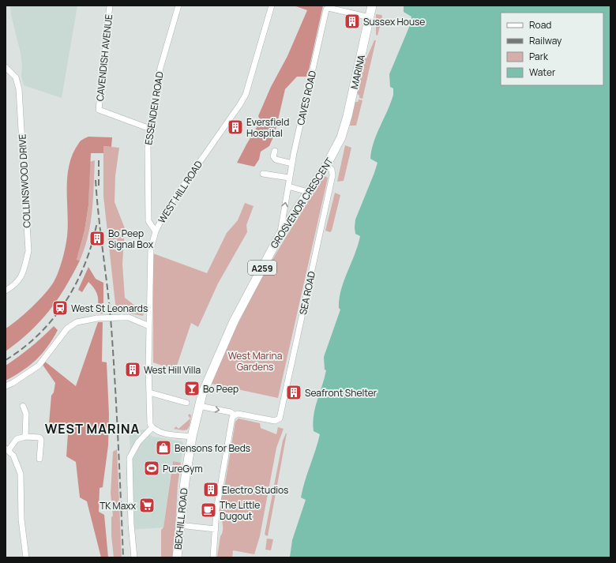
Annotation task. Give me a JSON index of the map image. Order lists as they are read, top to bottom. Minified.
{"streets":{"highway":["MARINA","GROSVENOR CRESCENT","A259","BEXHILL ROAD"],"street":["CAVENDISH AVENUE","CAVES ROAD","ESSENDEN ROAD","COLLINSWOOD DRIVE","WEST HILL ROAD","SEA ROAD"]},"crossings":[["CAVENDISH AVENUE","ESSENDEN ROAD"],["MARINA","CAVES ROAD"],["MARINA","GROSVENOR CRESCENT"],["CAVES ROAD","GROSVENOR CRESCENT"],["ESSENDEN ROAD","WEST HILL ROAD"],["GROSVENOR CRESCENT","SEA ROAD"],["GROSVENOR CRESCENT","BEXHILL ROAD"]],"districts":["WEST MARINA"],"parks":["West Marina Gardens"],"places":{"building":["Sussex House","Eversfield Hospital","Bo Peep Signal Box","West Hill Villa","Seafront Shelter","Electro Studios"],"station":["West St Leonards"],"bar":["Bo Peep"],"shop":["Bensons for Beds"],"sports":["PureGym"],"supermarket":["TK Maxx"],"cafe":["The Little Dugout"]},"legend":["Road","Railway","Park","Water"]}
